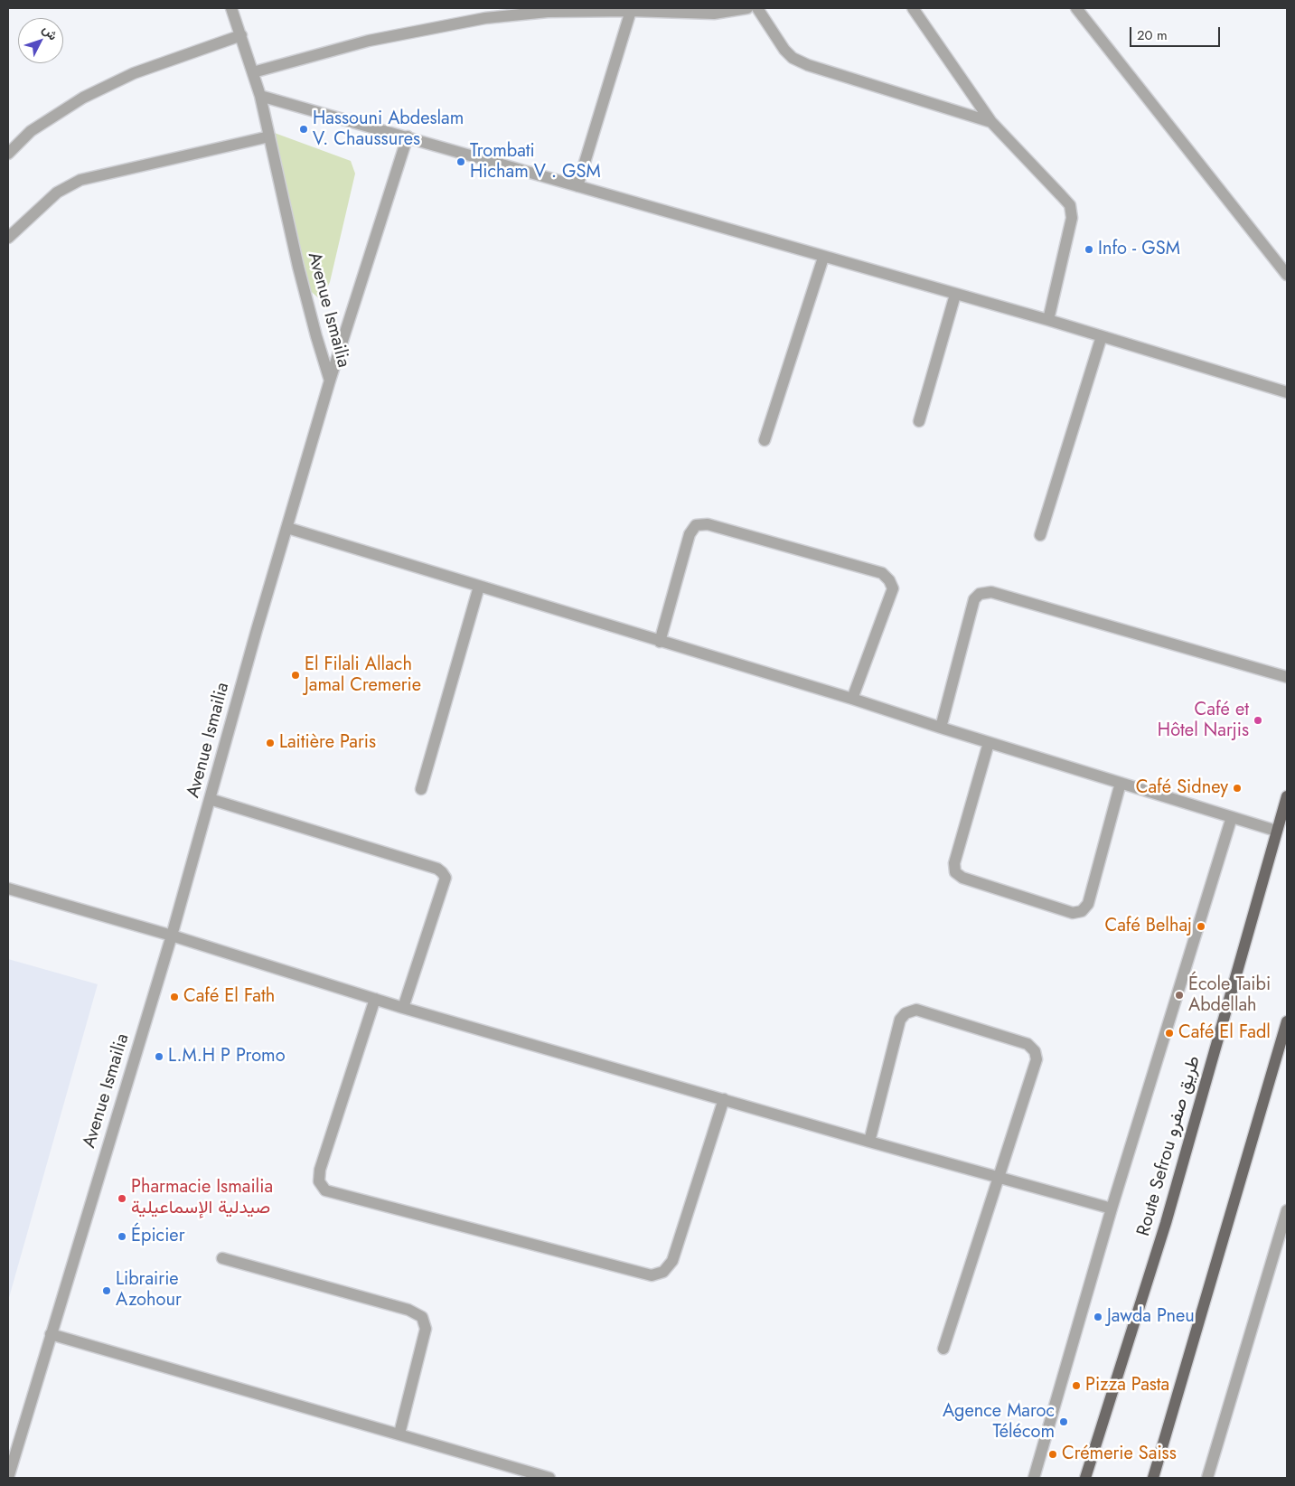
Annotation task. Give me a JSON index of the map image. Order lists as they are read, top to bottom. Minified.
{"streets":{"main road":["Route Sefrou طريق صفرو"],"street":["Avenue Ismailia"]},"places":["Hassouni Abdeslam V. Chaussures","Trombati Hicham V . GSM","Info - GSM","El Filali Allach Jamal Cremerie","Café et Hôtel Narjis","Laitière Paris","Café Sidney","Café Belhaj","École Taibi Abdellah","Café El Fath","Café El Fadl","L.M.H P Promo","Pharmacie Ismailia صيدلية الإسماعيلية","Épicier","Librairie Azohour","Jawda Pneu","Pizza Pasta","Agence Maroc Télécom","Crémerie Saiss"],"scale_bar":"20 m","north":"top right"}
